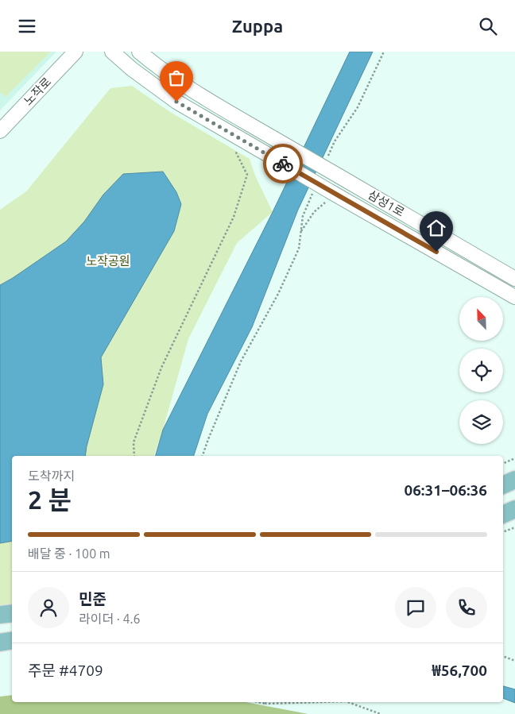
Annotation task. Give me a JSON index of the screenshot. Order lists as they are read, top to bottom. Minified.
{"streets":{"street":["노작로","삼성1로"]},"parks":["노작공원"],"north":"top left","page":{"header":"Zuppa","heading":["2 분","도착까지","06:31–06:36"],"panel":["민준","라이더 · 4.6","주문 #4709","₩56,700"],"bar":"배달 중 · 100 m"}}
